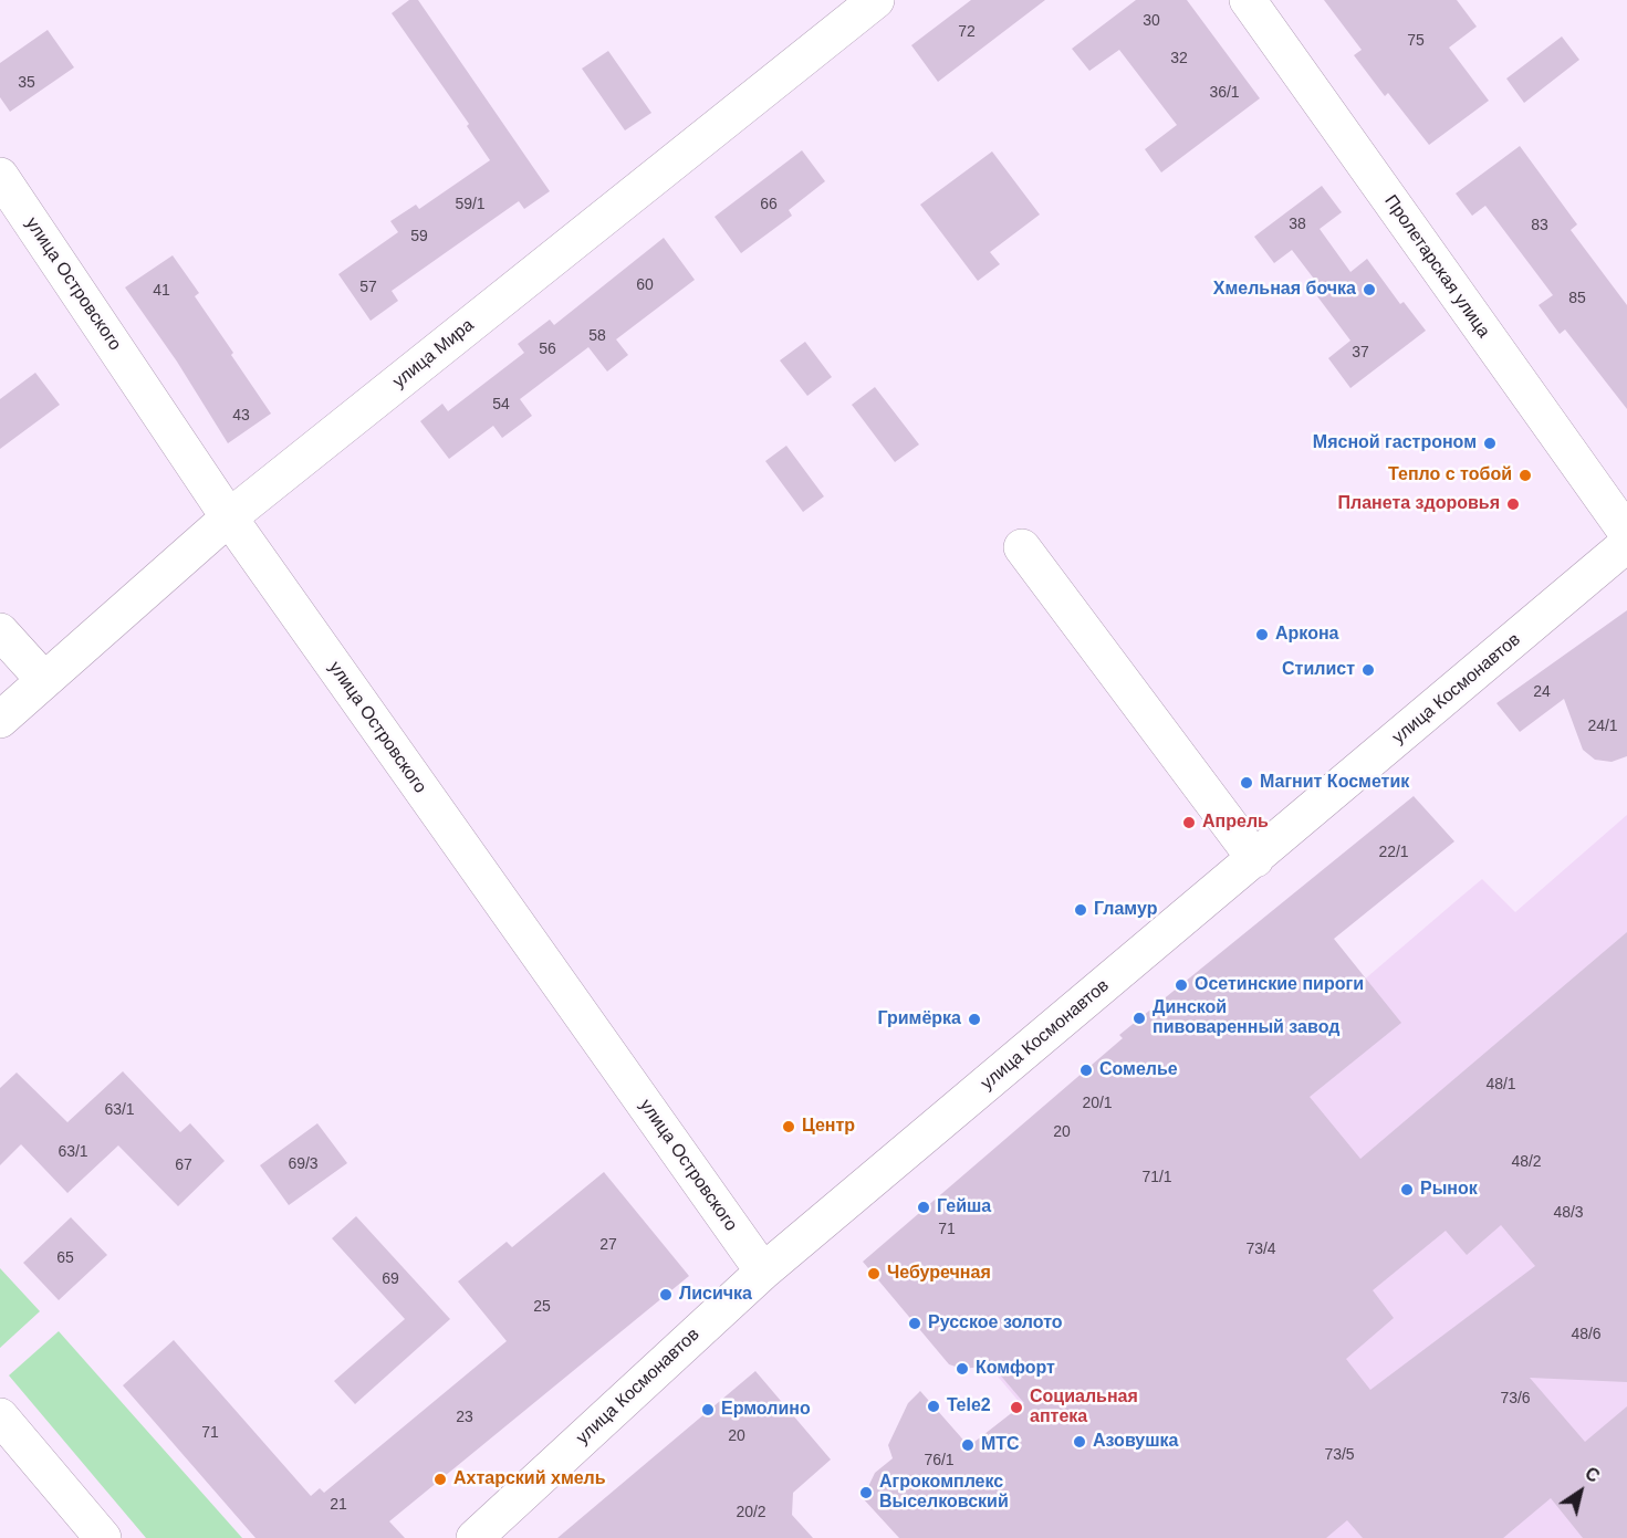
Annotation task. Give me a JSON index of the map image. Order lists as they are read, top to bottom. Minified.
{"streets":{"street":["Пролетарская улица","улица Островского","улица Мира","улица Космонавтов"]},"crossings":[["улица Островского","улица Мира"],["улица Островского","улица Космонавтов"]],"places":["Хмельная бочка","Мясной гастроном","Тепло с тобой","Планета здоровья","Аркона","Стилист","Магнит Косметик","Апрель","Гламур","Осетинские пироги","Динской пивоваренный завод","Гримёрка","Сомелье","Центр","Рынок","Гейша","Чебуречная","Лисичка","Русское золото","Комфорт","Tele2","Социальная аптека","Ермолино","Азовушка","МТС","Ахтарский хмель","Агрокомплекс Выселковский"],"house_numbers":["30","72","75","32","35","36/1","59/1","66","38","83","59","60","57","41","85","58","56","37","54","43","24","24/1","22/1","48/1","20/1","63/1","20","63/1","48/2","69/3","67","71/1","48/3","71","27","73/4","65","69","25","48/6","73/6","23","71","20","73/5","76/1","21","20/2"],"north":"top right"}
